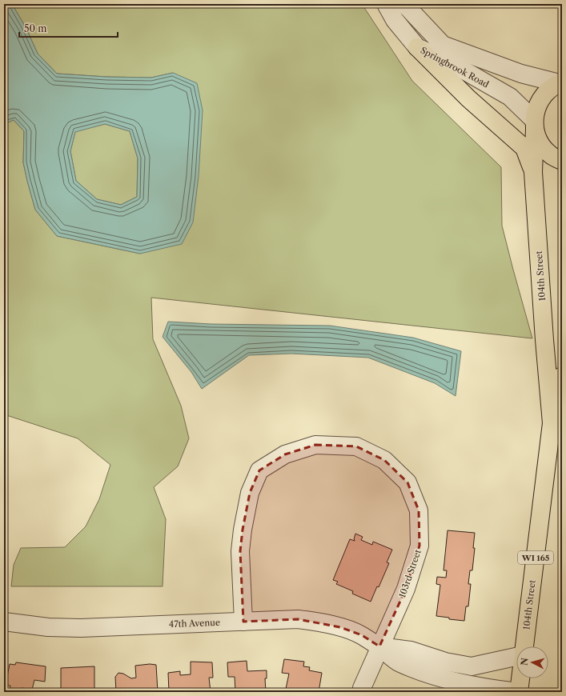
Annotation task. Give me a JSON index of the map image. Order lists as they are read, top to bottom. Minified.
{"streets":{"main road":["104th Street","WI 165"],"street":["Springbrook Road","103rd Street","47th Avenue"]},"crossings":[["Springbrook Road","104th Street"],["Springbrook Road","WI 165"],["104th Street","WI 165"],["103rd Street","47th Avenue"]],"scale_bar":"50 m","north":"left"}
